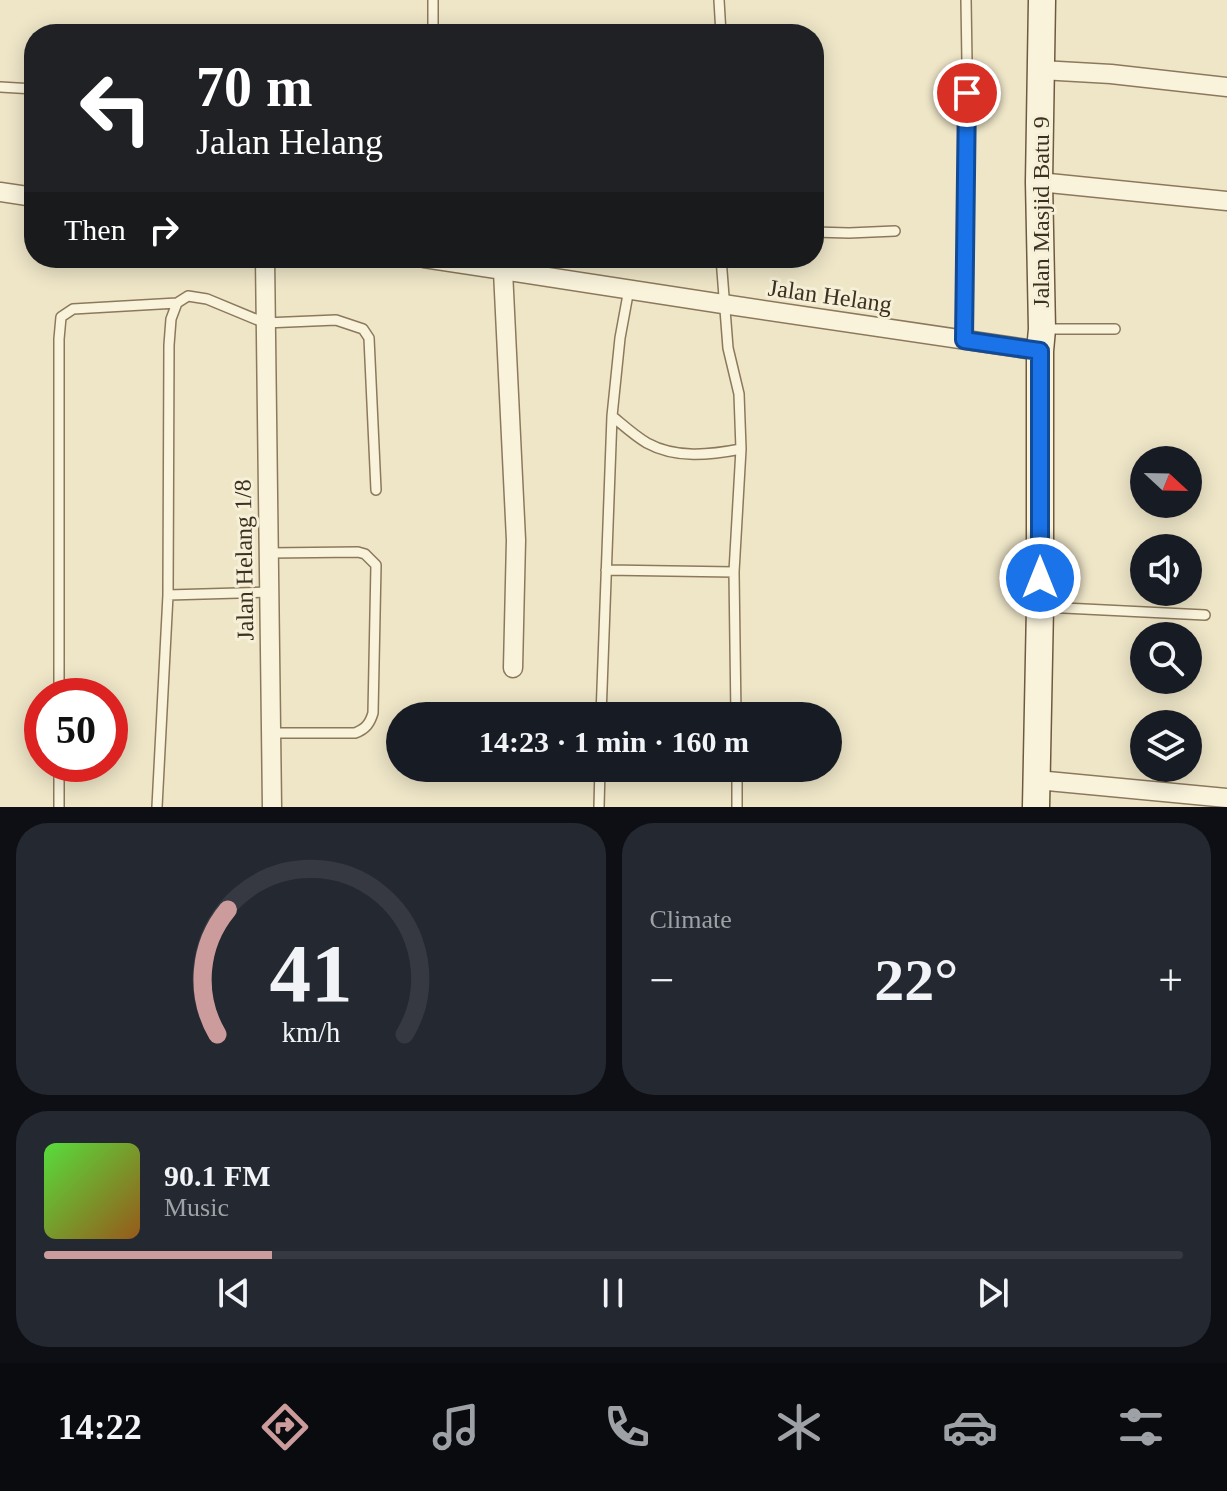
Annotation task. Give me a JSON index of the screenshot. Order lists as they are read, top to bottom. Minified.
{"streets":{"main road":["Jalan Masjid Batu 9"],"street":["Jalan Helang","Jalan Helang 1/8"]},"crossings":[["Jalan Masjid Batu 9","Jalan Helang"]],"north":"right","page":{"turn":["70 m","Jalan Helang"],"then":"Then","limit":"50","trip":"14:23 · 1 min · 160 m","tile":"Climate","heat":["−","22°","+"],"song":["90.1 FM","Music"],"tabs":"14:22","gauge":["41","km/h"]}}
